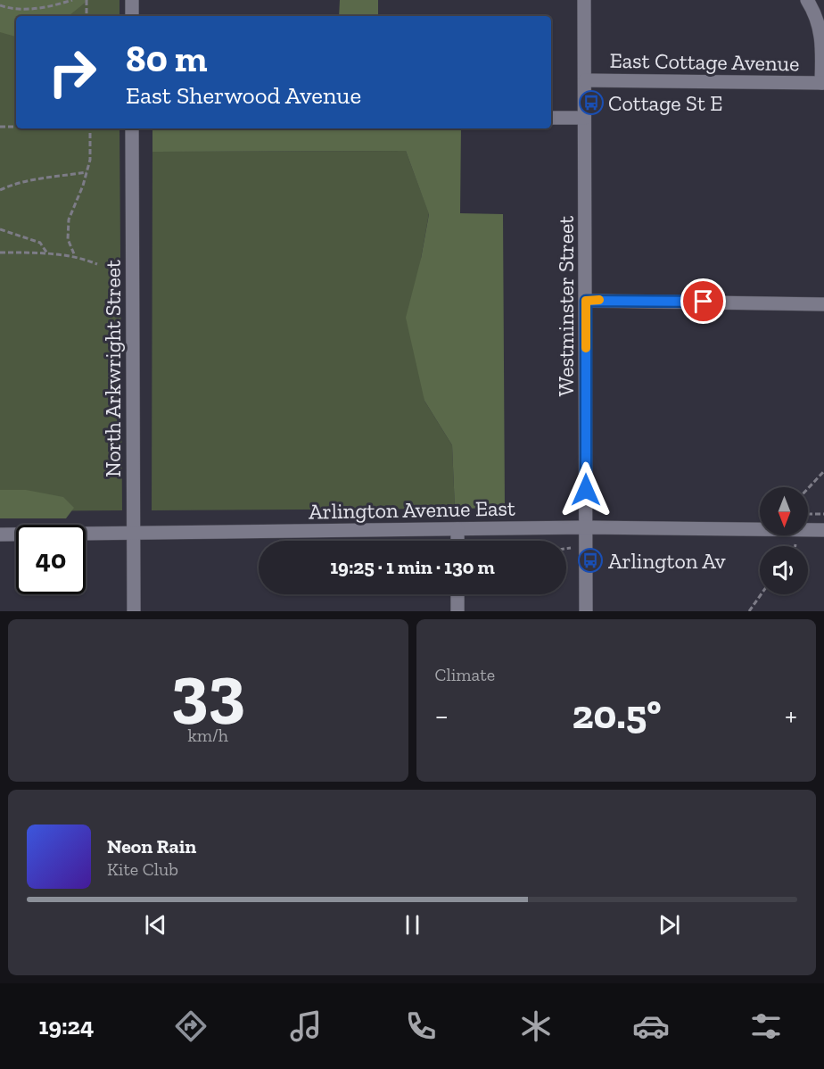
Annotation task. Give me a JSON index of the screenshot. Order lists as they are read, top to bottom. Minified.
{"streets":{"street":["East Cottage Avenue","Westminster Street","North Arkwright Street","Arlington Avenue East"]},"crossings":[["East Cottage Avenue","Westminster Street"],["Westminster Street","Arlington Avenue East"],["North Arkwright Street","Arlington Avenue East"]],"places":{"bus stop":["Cottage St E","Arlington Av"]},"north":"bottom","page":{"turn":["80 m","East Sherwood Avenue"],"limit":"40","trip":"19:25 · 1 min · 130 m","tile":[["33","km/h"],"Climate"],"heat":["−","20.5°","+"],"song":["Neon Rain","Kite Club"],"tabs":"19:24"}}
